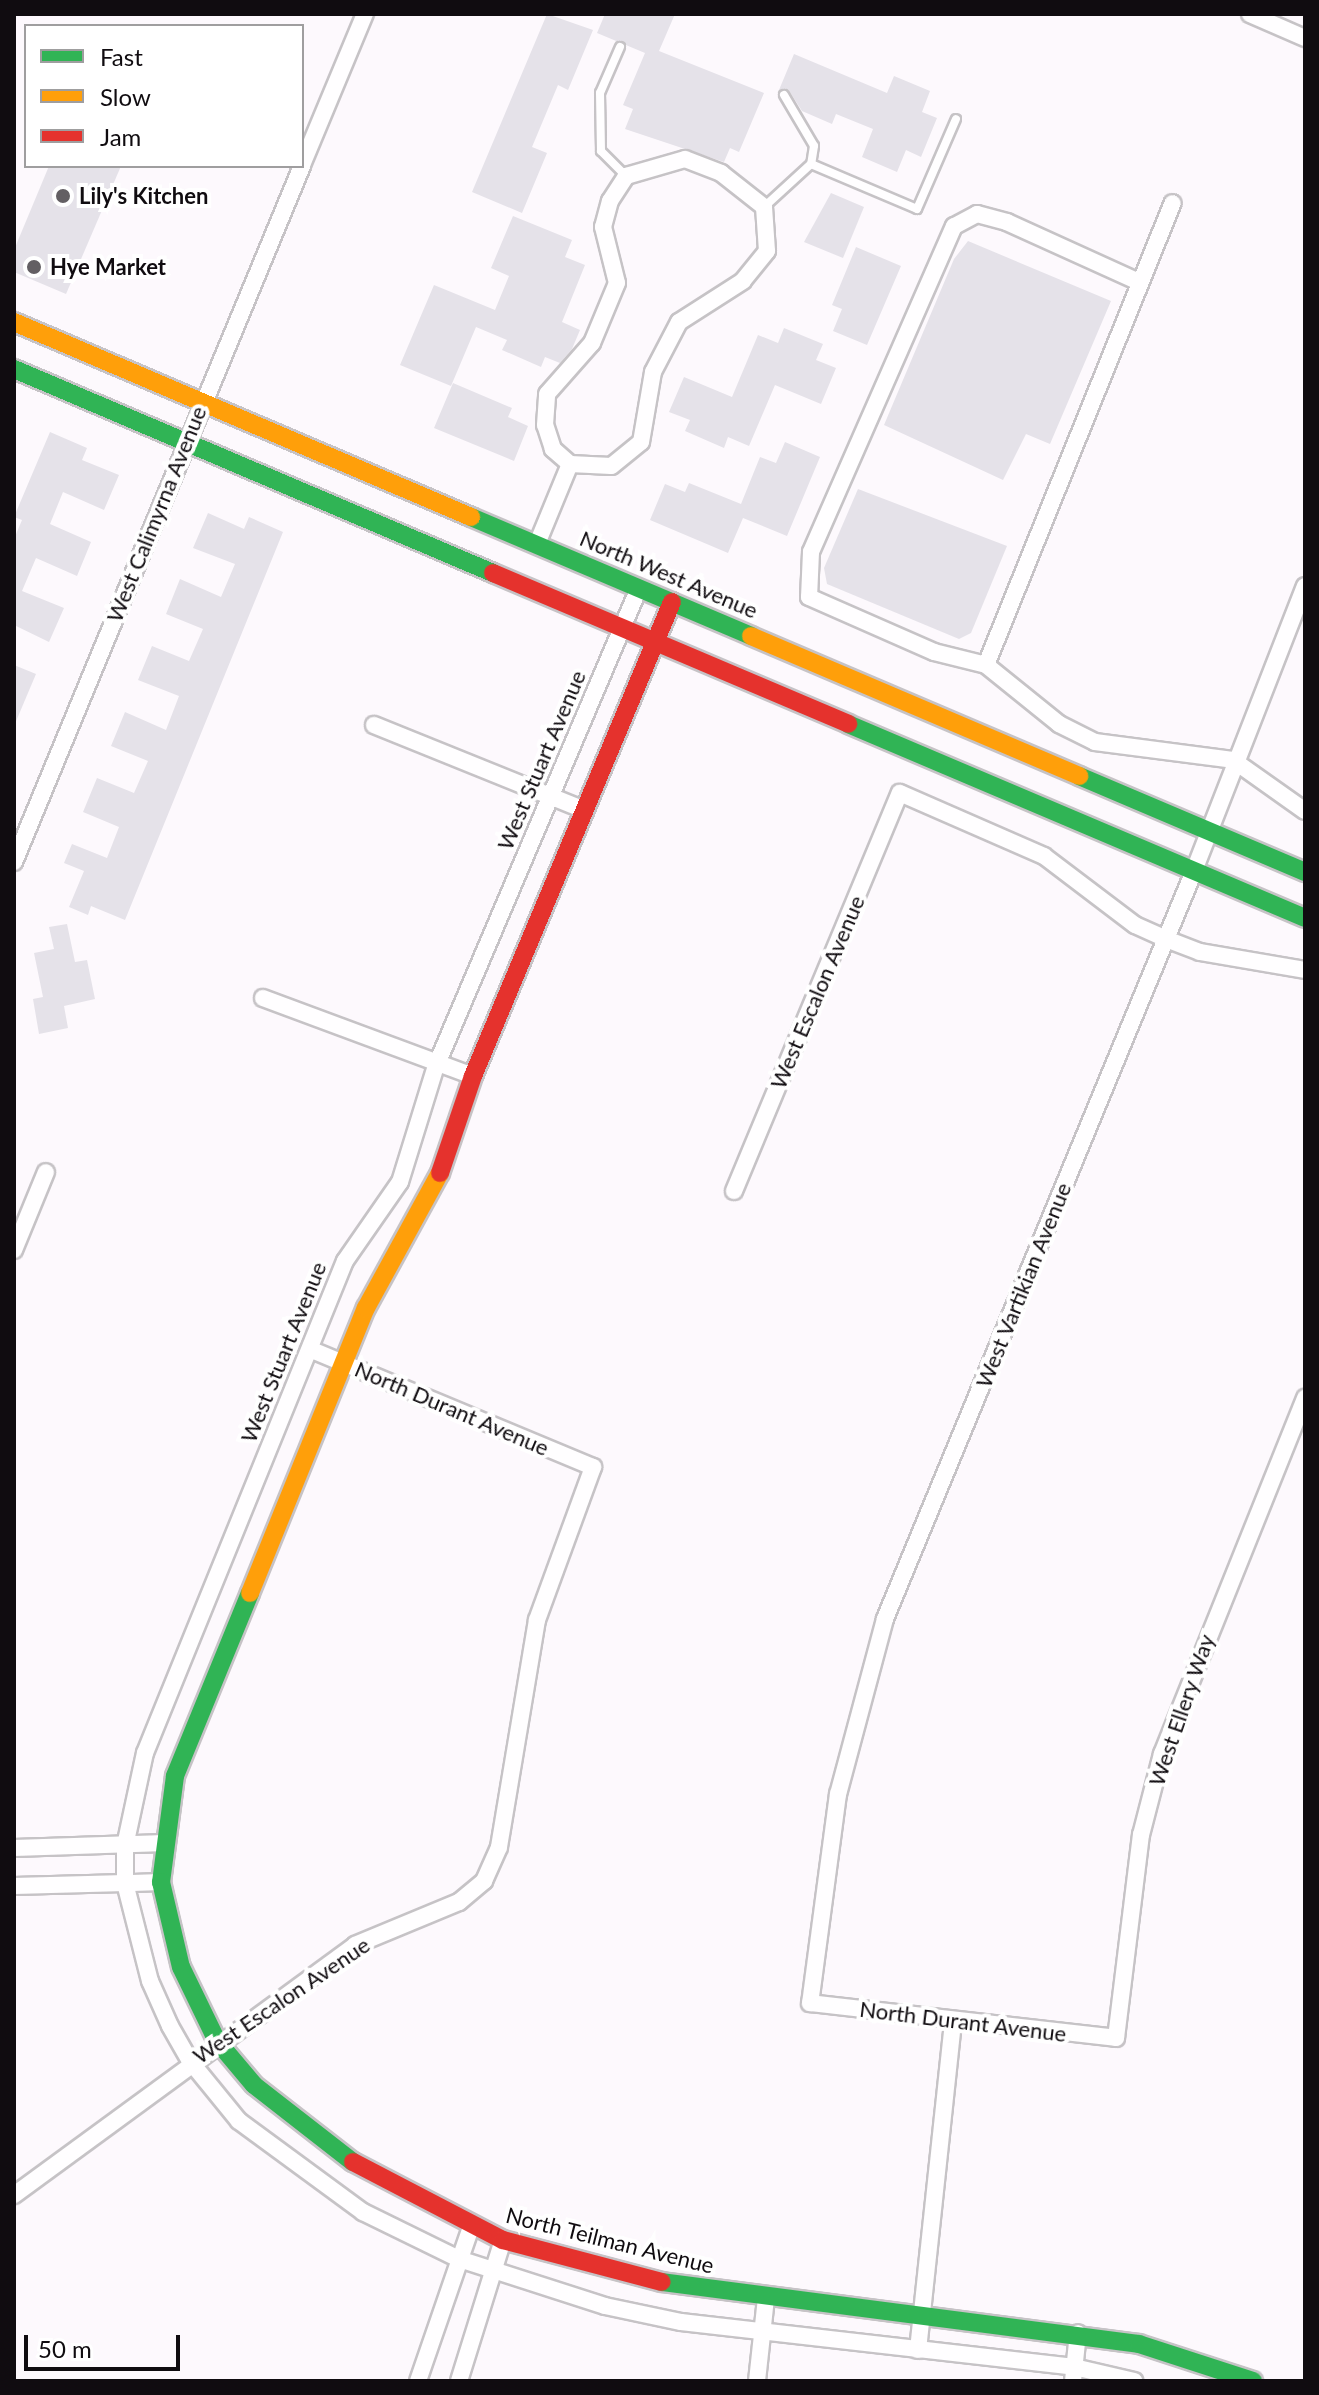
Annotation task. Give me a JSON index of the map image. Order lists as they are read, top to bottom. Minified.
{"streets":{"main road":["North West Avenue","North Teilman Avenue"],"street":["West Calimyrna Avenue","West Stuart Avenue","West Escalon Avenue","West Vartikian Avenue","North Durant Avenue","West Ellery Way"]},"crossings":[["West Calimyrna Avenue","North West Avenue"],["North West Avenue","West Stuart Avenue"],["North West Avenue","West Vartikian Avenue"],["West Stuart Avenue","North Durant Avenue"],["West Escalon Avenue","West Vartikian Avenue"],["West Escalon Avenue","North Durant Avenue"],["West Escalon Avenue","North Teilman Avenue"],["West Vartikian Avenue","North Durant Avenue"],["North Durant Avenue","West Ellery Way"]],"places":["Lily's Kitchen","Hye Market"],"legend":["Fast","Slow","Jam"],"scale_bar":"50 m"}
